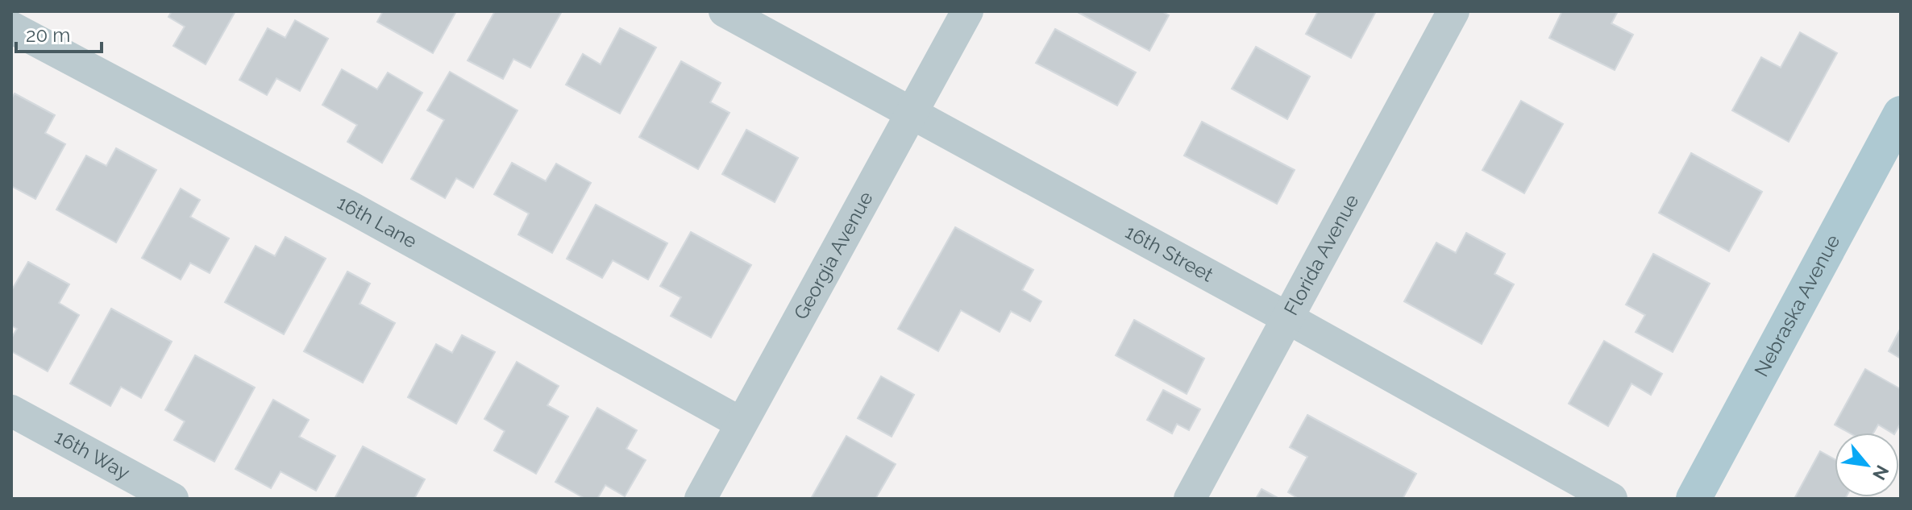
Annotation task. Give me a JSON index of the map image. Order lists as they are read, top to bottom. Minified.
{"streets":{"main road":["Nebraska Avenue"],"street":["16th Lane","16th Street","Florida Avenue","Georgia Avenue","16th Way"]},"crossings":[["16th Lane","Georgia Avenue"],["16th Street","Florida Avenue"],["16th Street","Georgia Avenue"]],"scale_bar":"20 m","north":"bottom right"}
